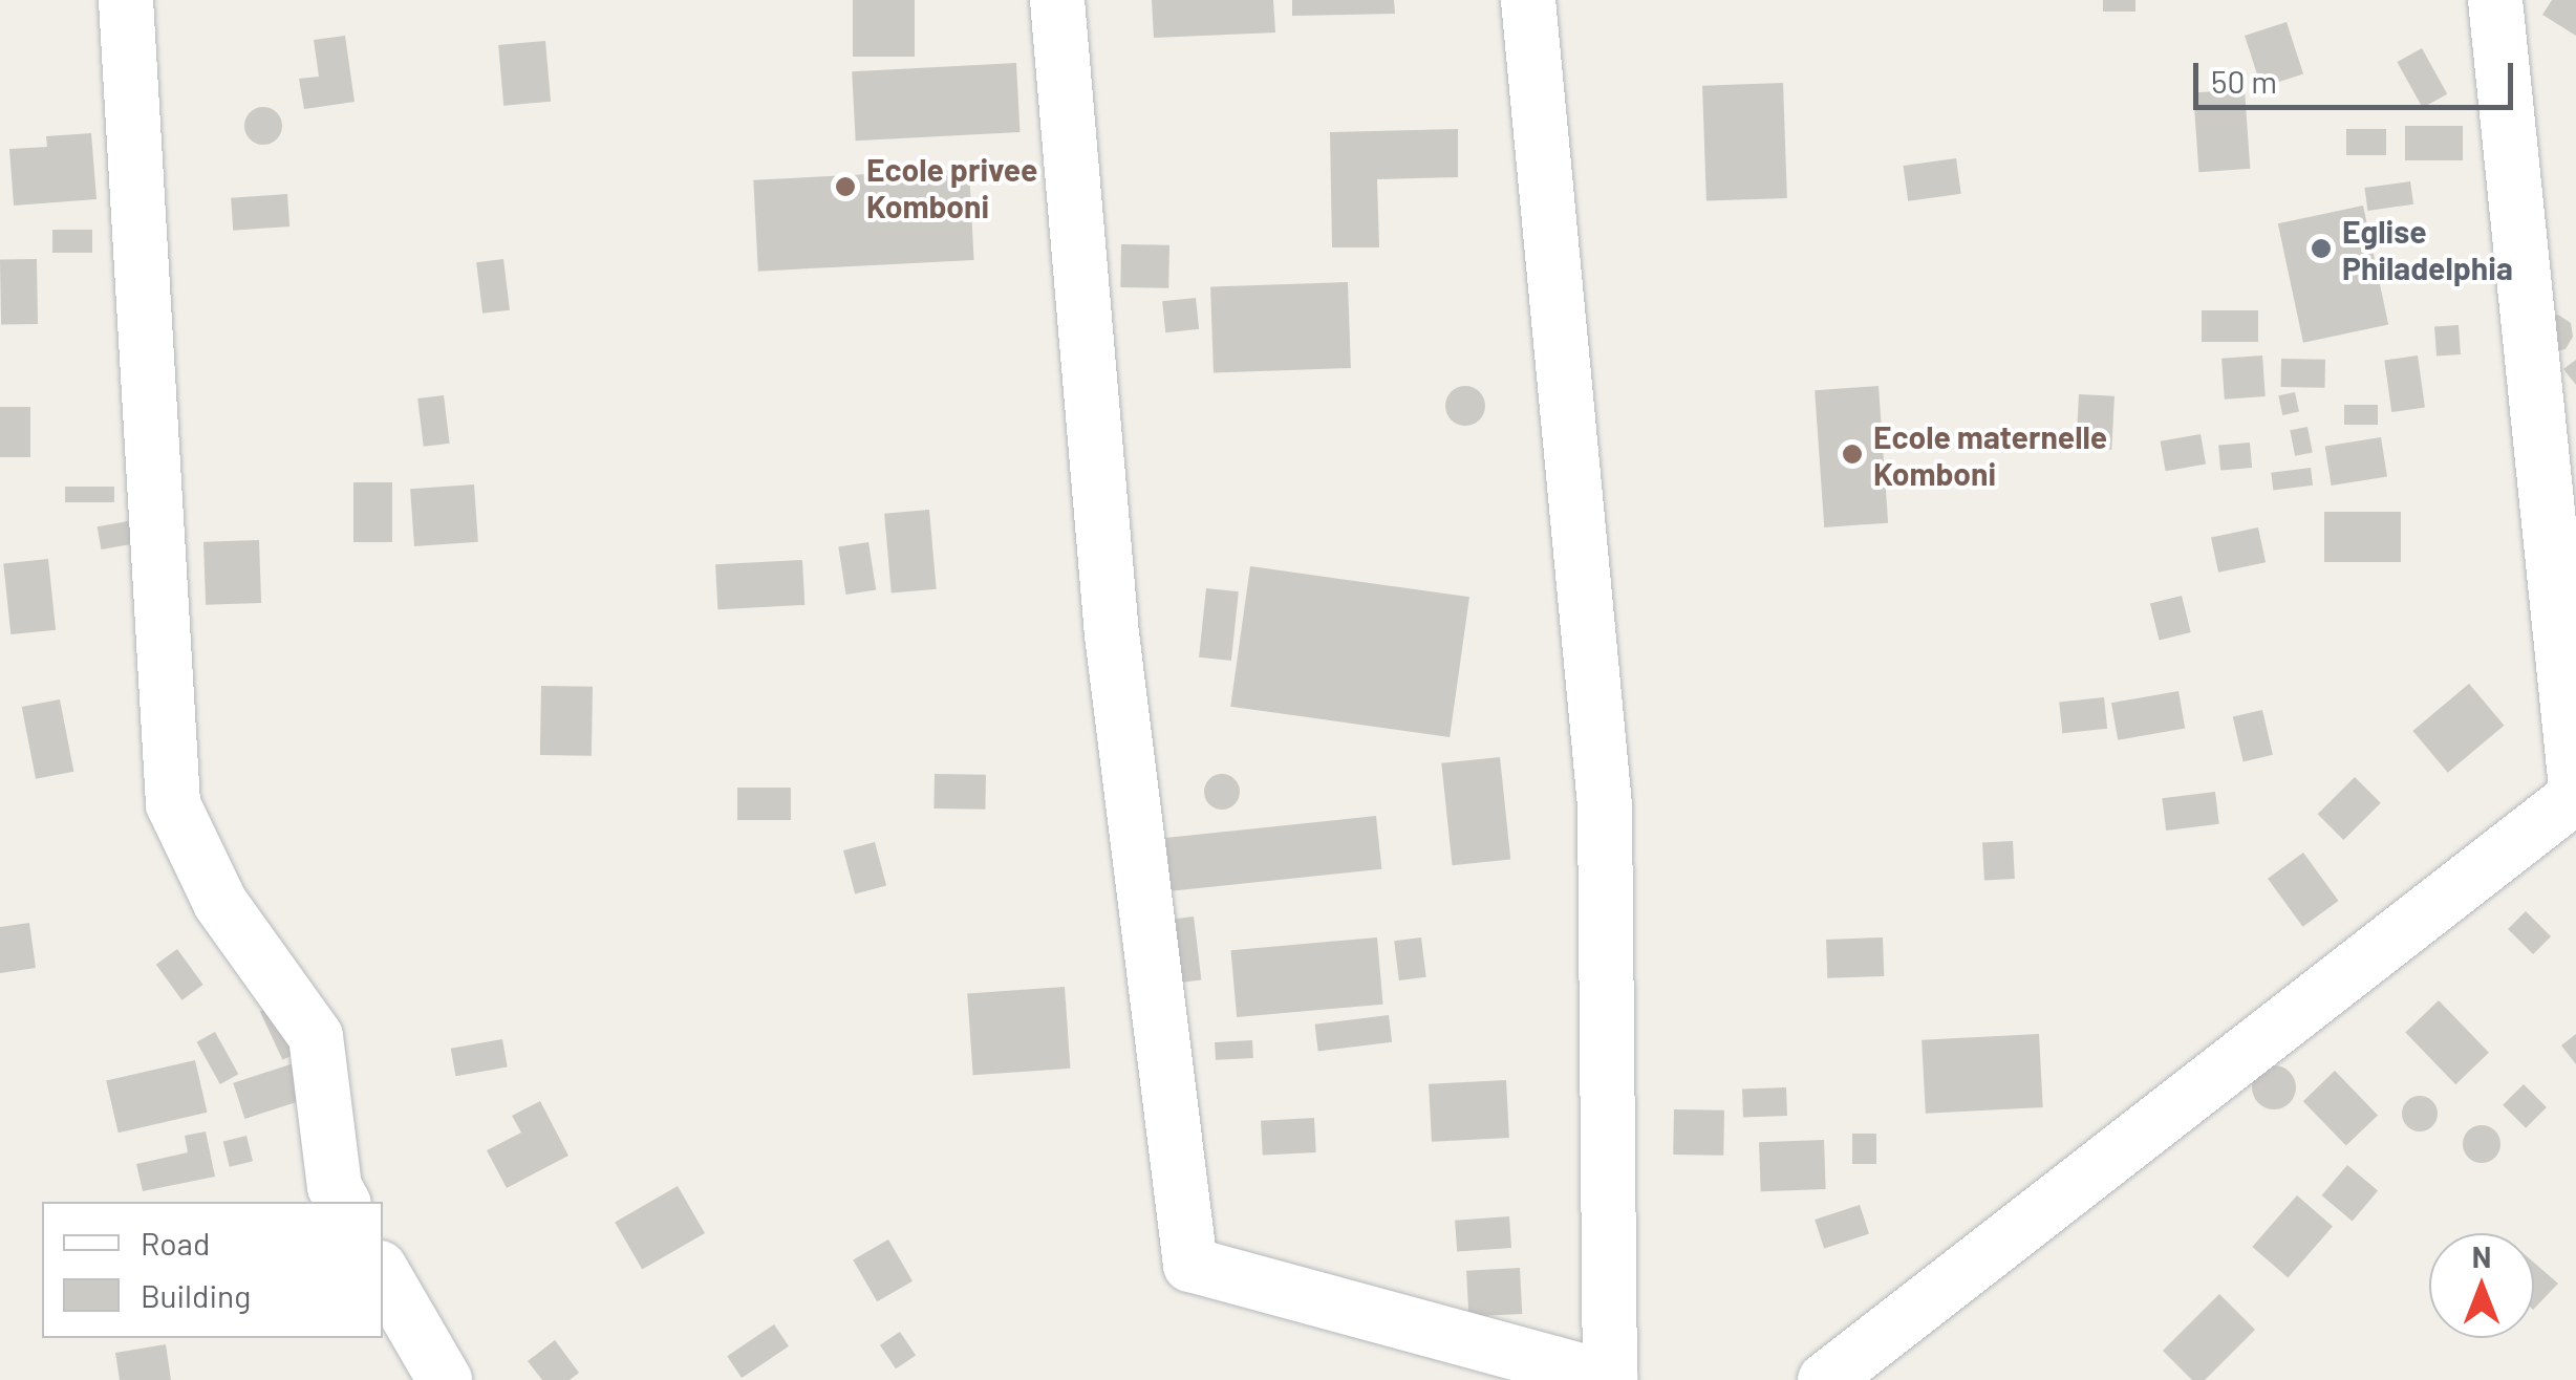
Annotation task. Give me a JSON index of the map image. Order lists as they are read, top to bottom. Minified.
{"places":["Ecole privee Komboni","Eglise Philadelphia","Ecole maternelle Komboni"],"legend":["Road","Building"],"scale_bar":"50 m","north":"top"}
